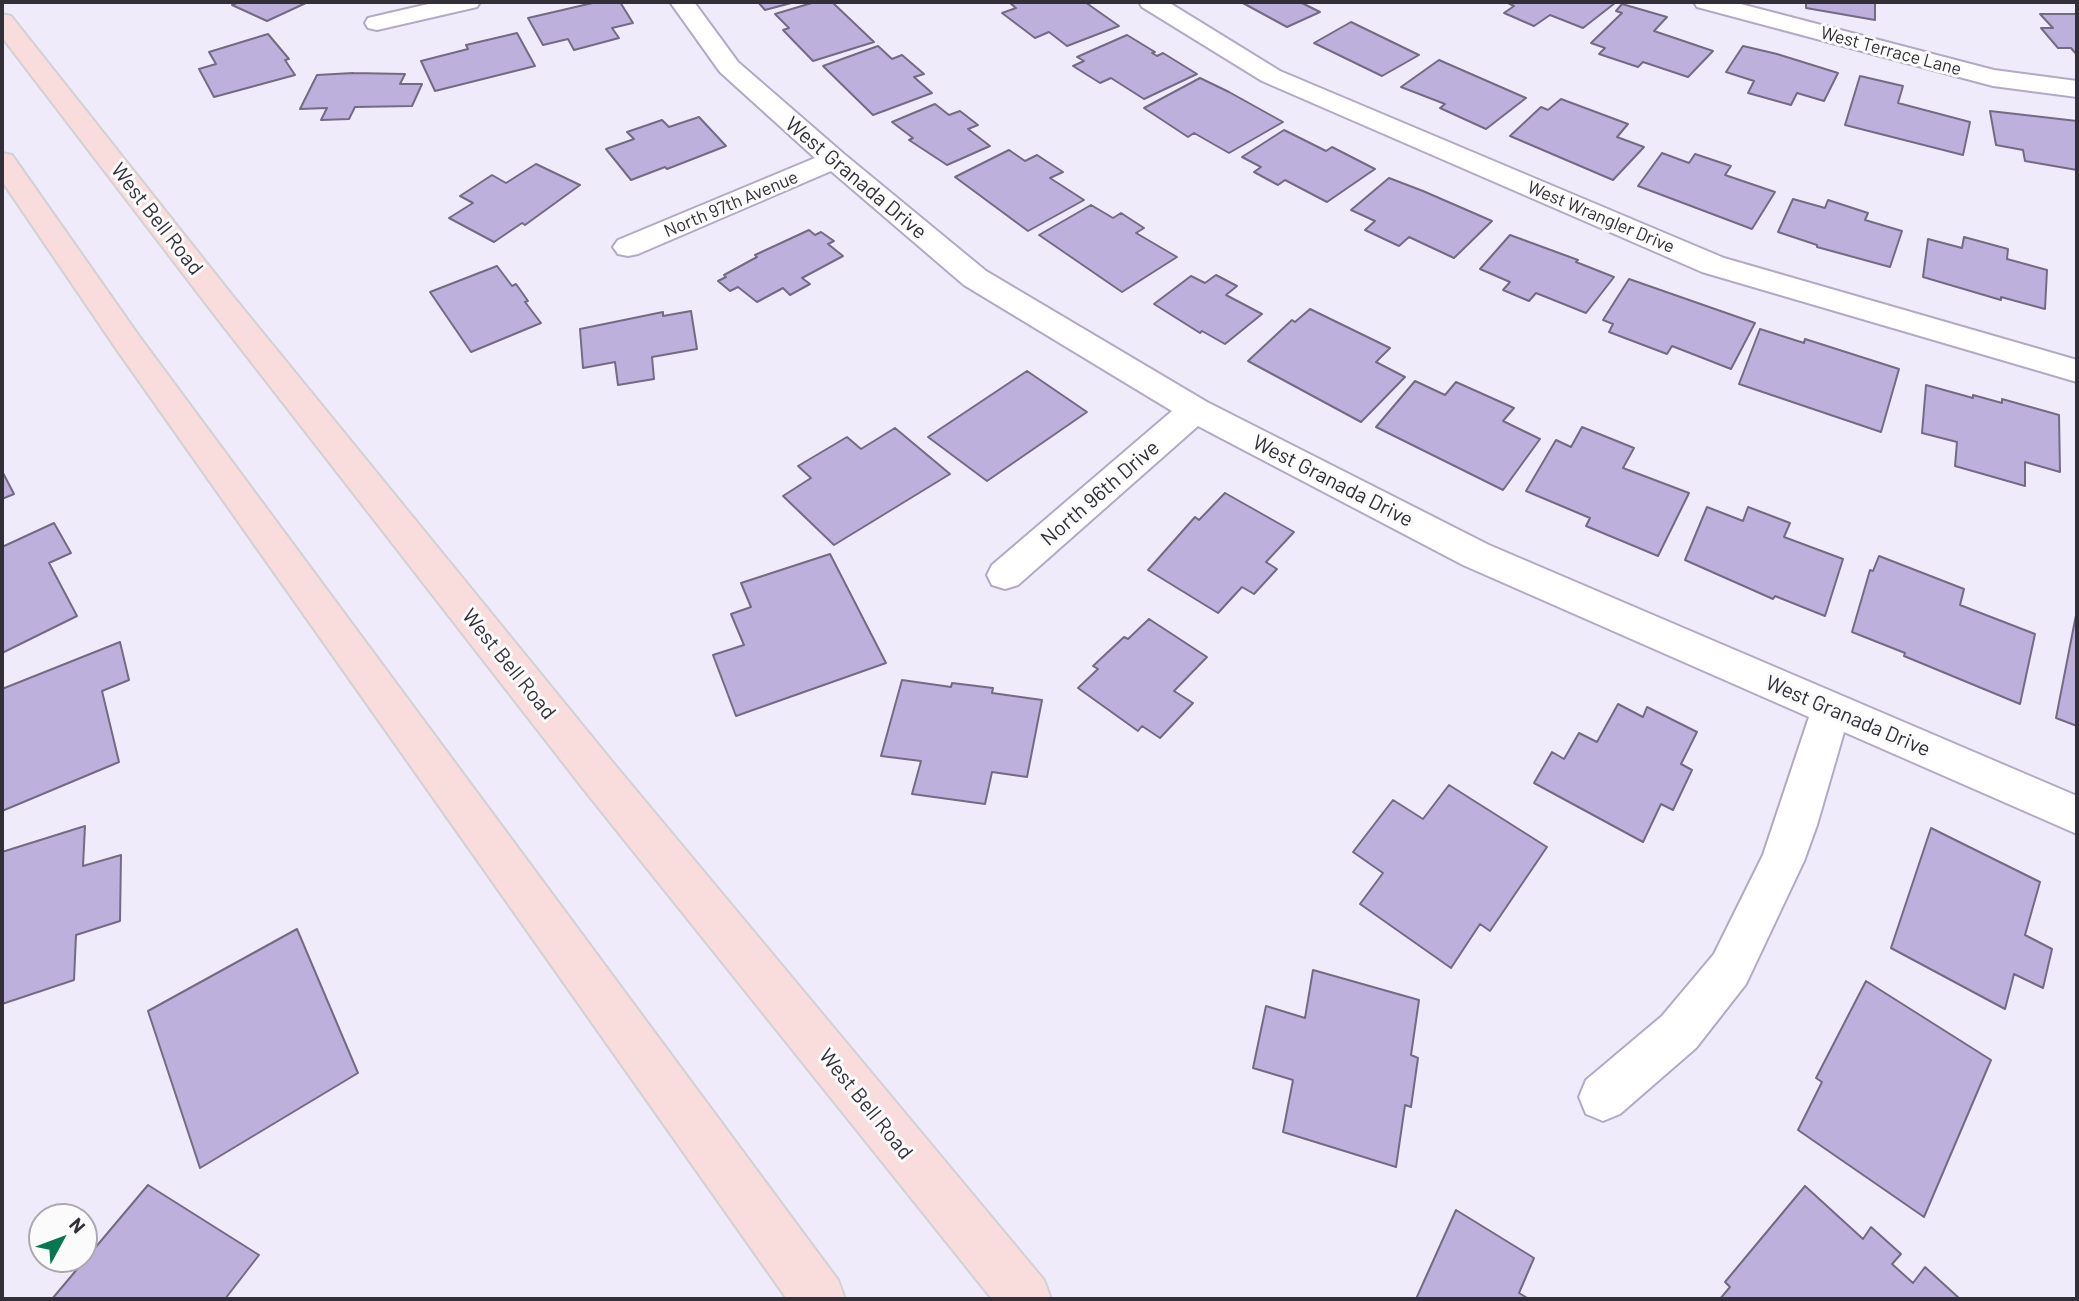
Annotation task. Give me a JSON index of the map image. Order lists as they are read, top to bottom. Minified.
{"streets":{"main road":["West Bell Road"],"street":["West Terrace Lane","West Granada Drive","North 97th Avenue","West Wrangler Drive","North 96th Drive"]},"crossings":[["West Granada Drive","North 97th Avenue"],["West Granada Drive","North 96th Drive"]],"north":"top right"}
